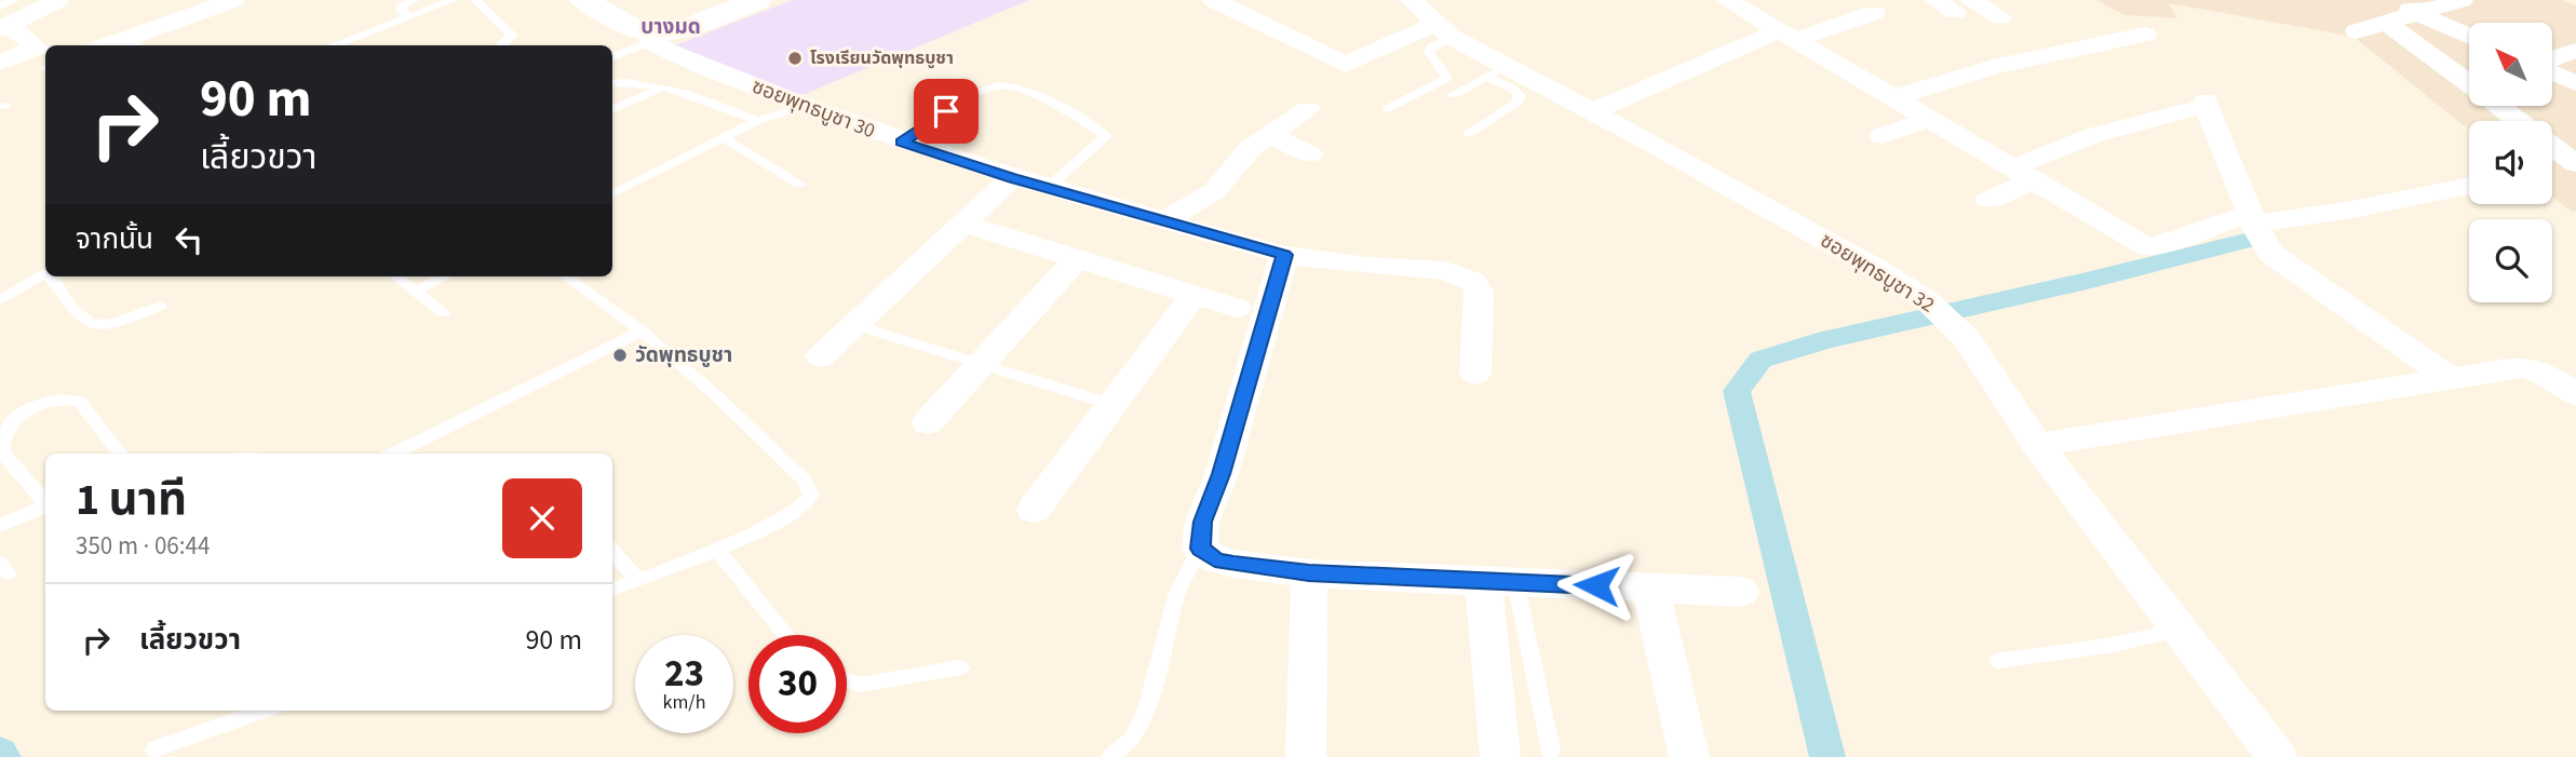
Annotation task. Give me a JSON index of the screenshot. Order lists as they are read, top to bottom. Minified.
{"streets":{"street":["ซอยพุทธบูชา 30","ซอยพุทธบูชา 32"]},"districts":["บางมด"],"places":["โรงเรียนวัดพุทธบูชา","วัดพุทธบูชา"],"north":"top left","page":{"turn":["90 m","เลี้ยวขวา"],"then":"จากนั้น","heading":["1 นาที","350 m · 06:44"],"list":[{"name":"เลี้ยวขวา","value":"90 m"}],"speed":"23 km/h","limit":"30"}}
